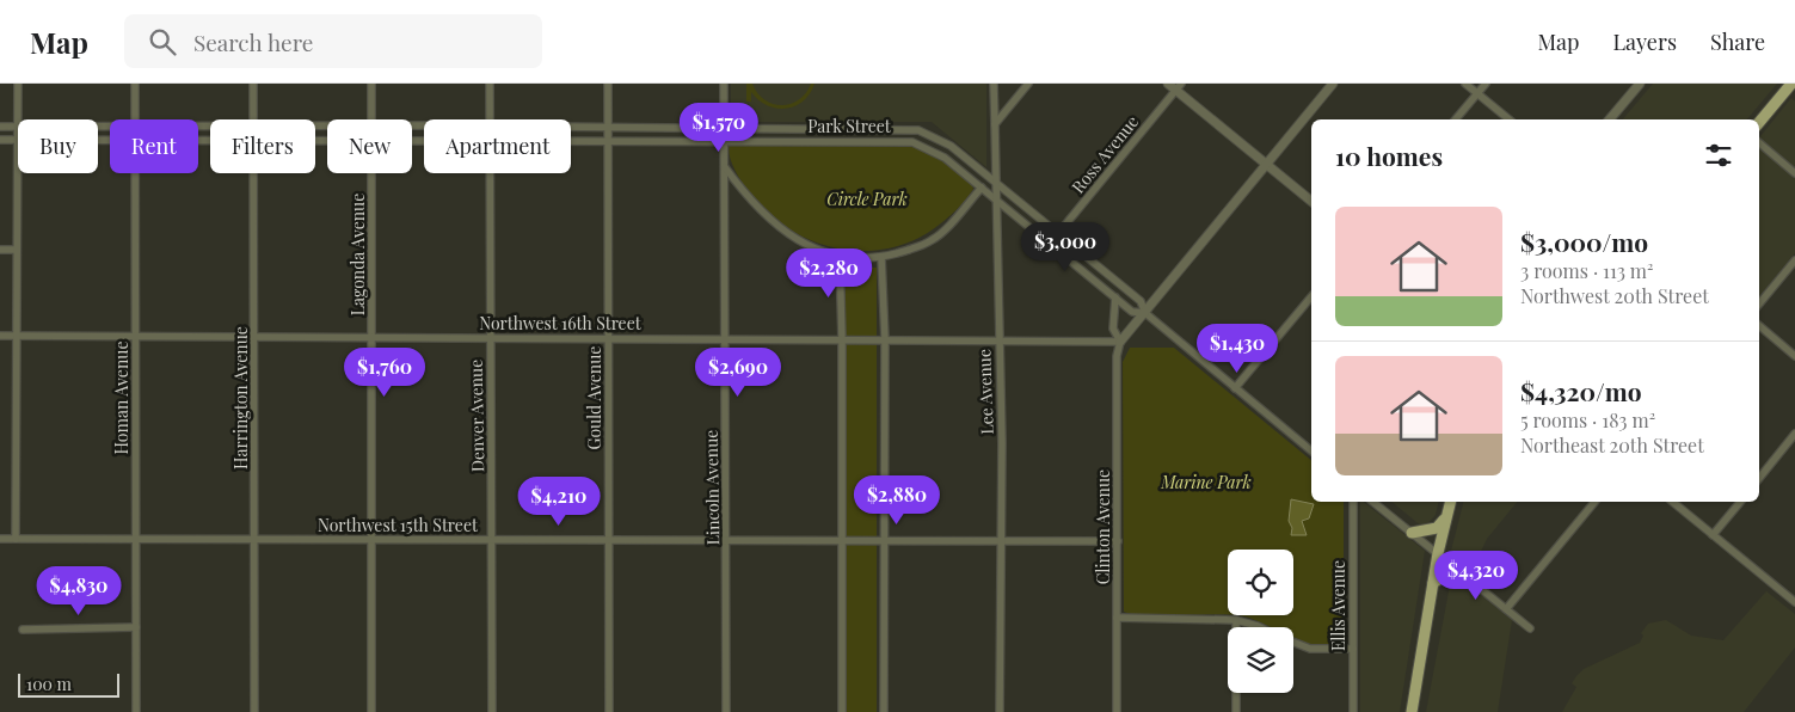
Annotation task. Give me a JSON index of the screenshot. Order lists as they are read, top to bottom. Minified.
{"streets":{"street":["Park Street","Ross Avenue","Lagonda Avenue","Northwest 16th Street","Lee Avenue","Homan Avenue","Harrington Avenue","Gould Avenue","Denver Avenue","Lincoln Avenue","Northwest 15th Street","Clinton Avenue","Ellis Avenue"]},"crossings":[["Park Street","Ross Avenue"],["Park Street","Lee Avenue"],["Park Street","Gould Avenue"],["Park Street","Lincoln Avenue"],["Park Street","Clinton Avenue"],["Lagonda Avenue","Northwest 16th Street"],["Lagonda Avenue","Northwest 15th Street"],["Northwest 16th Street","Lee Avenue"],["Northwest 16th Street","Homan Avenue"],["Northwest 16th Street","Harrington Avenue"],["Northwest 16th Street","Gould Avenue"],["Northwest 16th Street","Denver Avenue"],["Northwest 16th Street","Lincoln Avenue"],["Northwest 16th Street","Clinton Avenue"],["Lee Avenue","Northwest 15th Street"],["Homan Avenue","Northwest 15th Street"],["Harrington Avenue","Northwest 15th Street"],["Gould Avenue","Northwest 15th Street"],["Denver Avenue","Northwest 15th Street"],["Lincoln Avenue","Northwest 15th Street"],["Northwest 15th Street","Clinton Avenue"]],"parks":["Circle Park","Marine Park"],"scale_bar":"100 m","page":{"header":"Map","search":"Search here","nav":["Map","Layers","Share"],"price":["$1,570","$3,000","$2,280","$1,430","$1,760","$2,690","$2,880","$4,210","$4,320","$4,830"],"chip":["Buy","Rent","Filters","New","Apartment"],"heading":"10 homes","list":[{"name":"$3,000/mo","note":"3 rooms · 113 m² · Northwest 20th Street"},{"name":"$4,320/mo","note":"5 rooms · 183 m² · Northeast 20th Street"}],"scale":"100 m"}}
